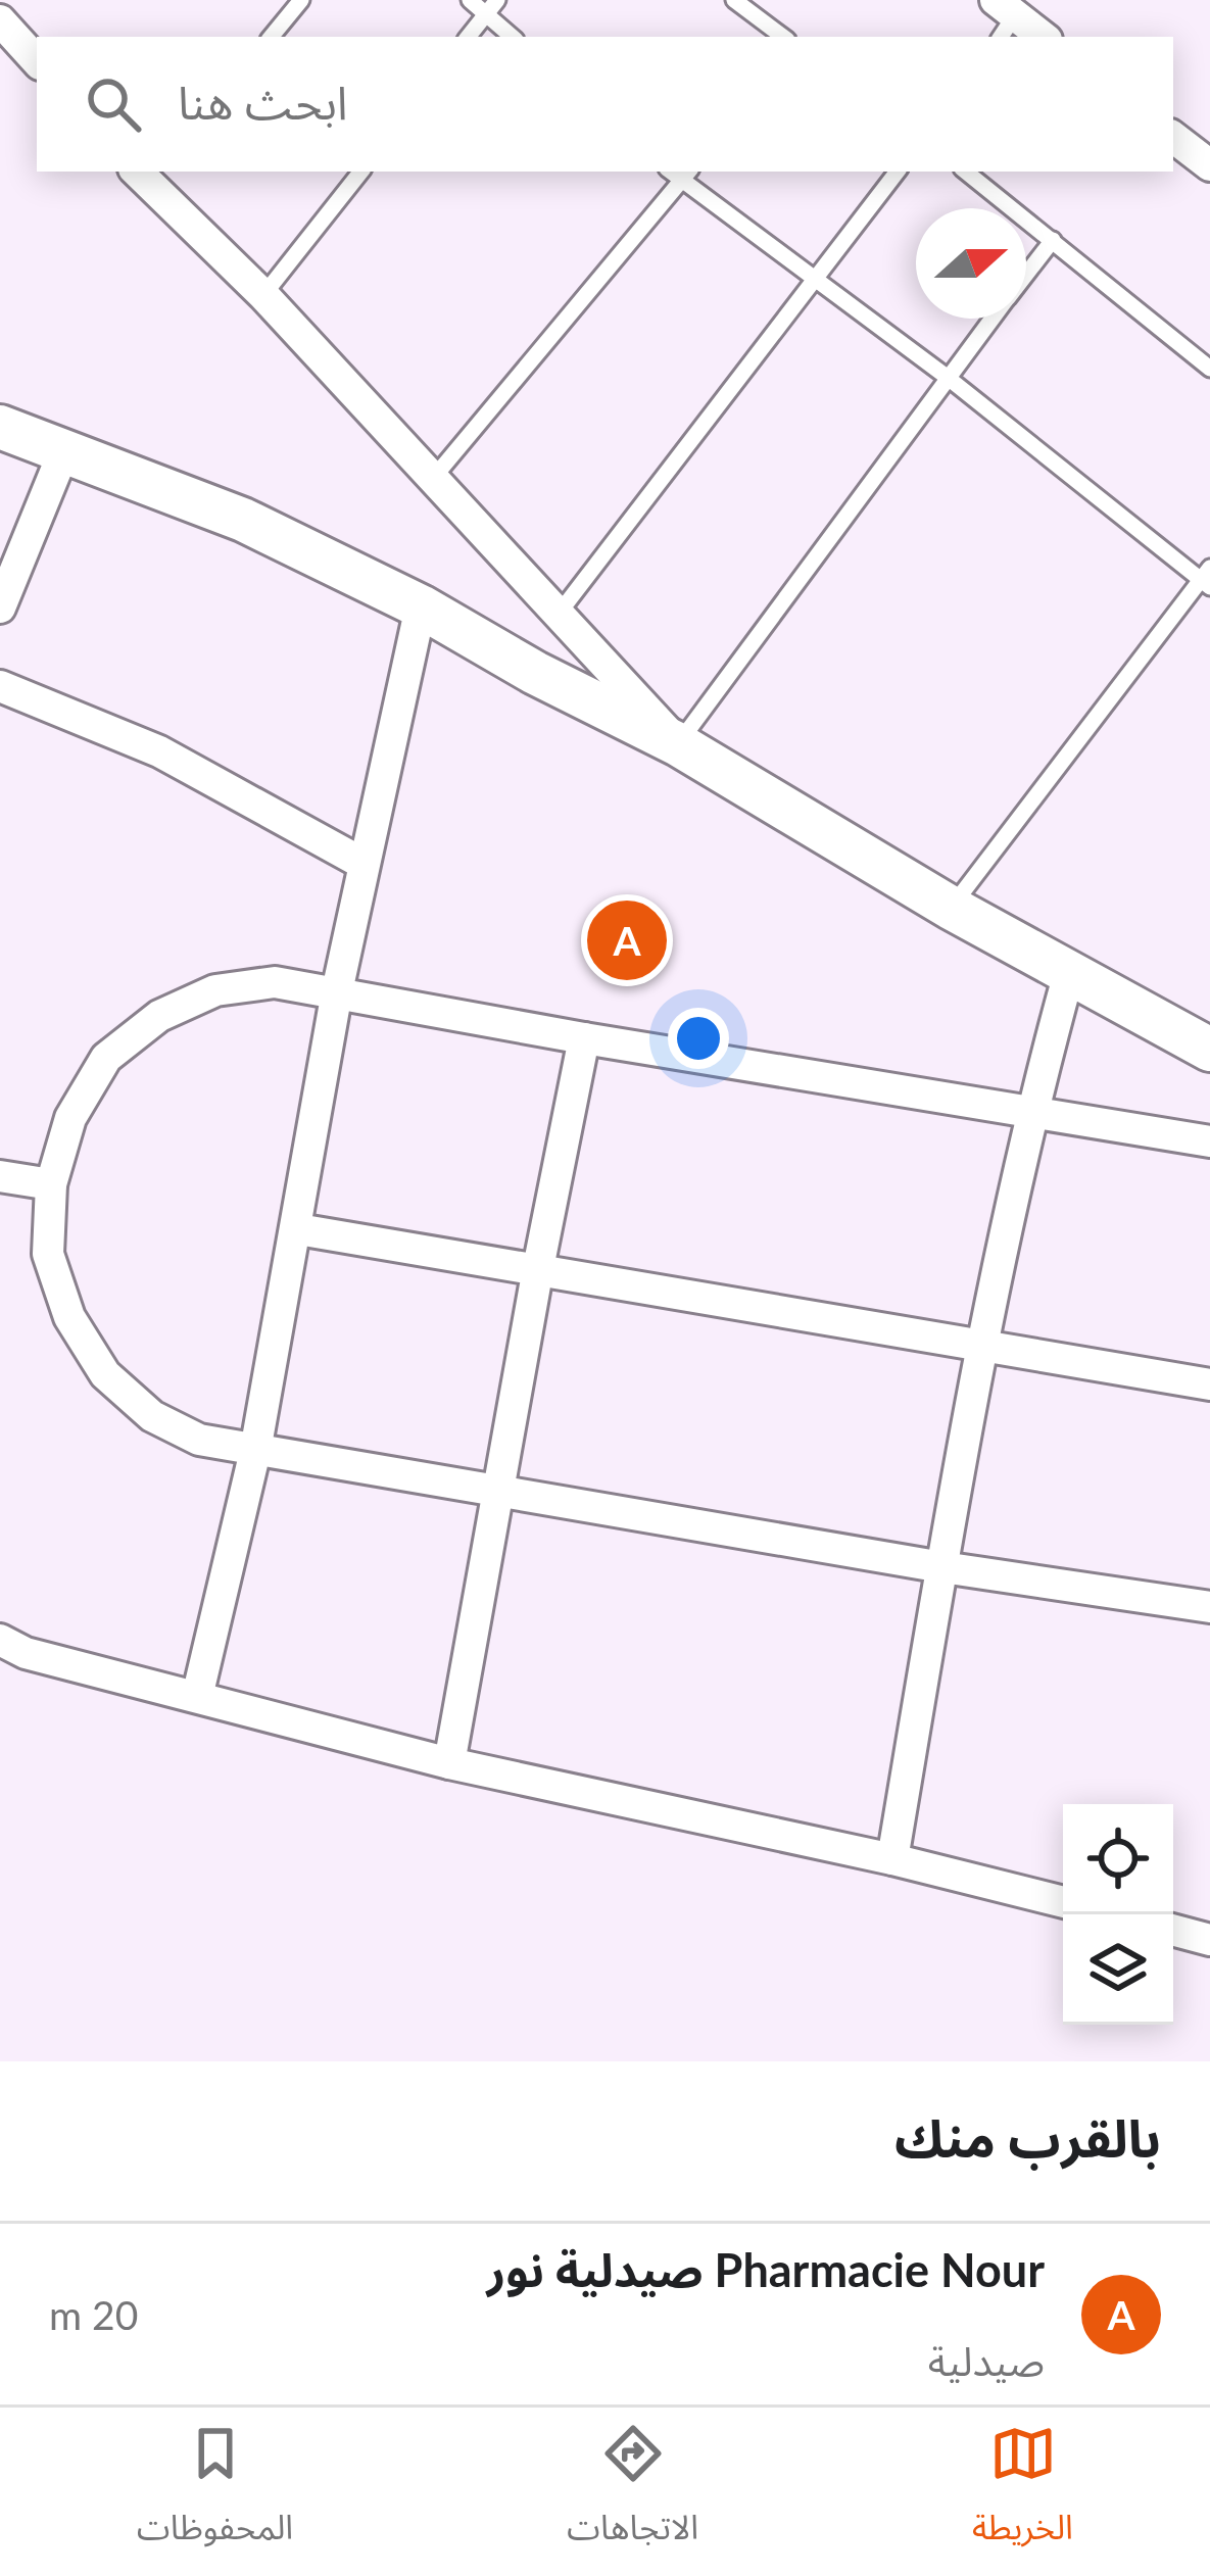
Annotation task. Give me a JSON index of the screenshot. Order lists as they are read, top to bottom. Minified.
{"north":"right","page":{"search":"ابحث هنا","pins":"A","heading":"بالقرب منك","list":[{"mark":"A","name":"Pharmacie Nour صيدلية نور","note":"صيدلية","value":"20 m"}],"nav":["الخريطة","الاتجاهات","المحفوظات"]}}
